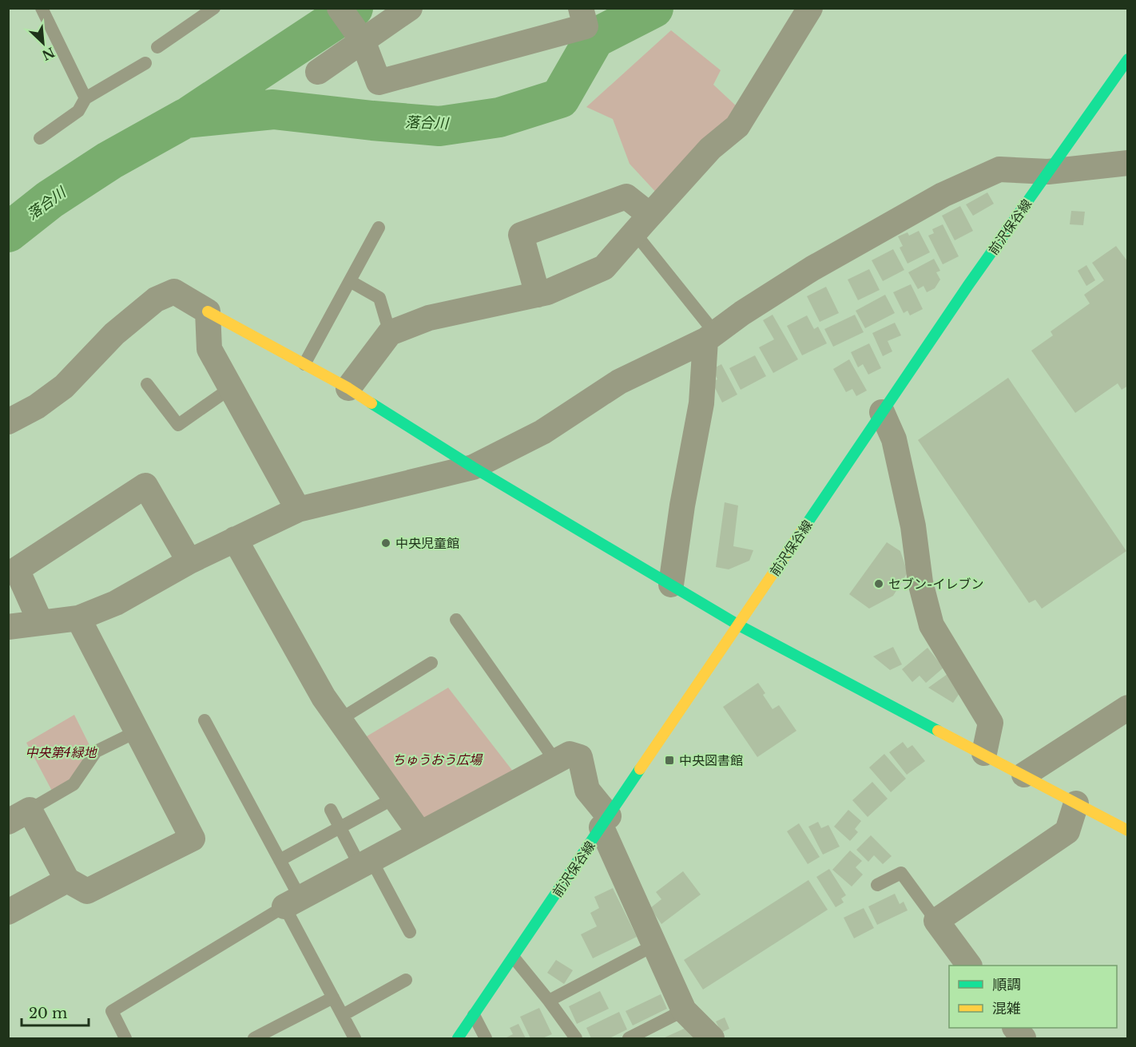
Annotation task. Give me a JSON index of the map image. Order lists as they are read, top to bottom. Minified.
{"streets":{"main road":["前沢保谷線"]},"water":["落合川"],"parks":["中央第4緑地","ちゅうおう広場"],"places":{"other":["中央児童館","セブン-イレブン"],"transit":["中央図書館"]},"legend":["順調","混雑"],"scale_bar":"20 m","north":"bottom right"}
